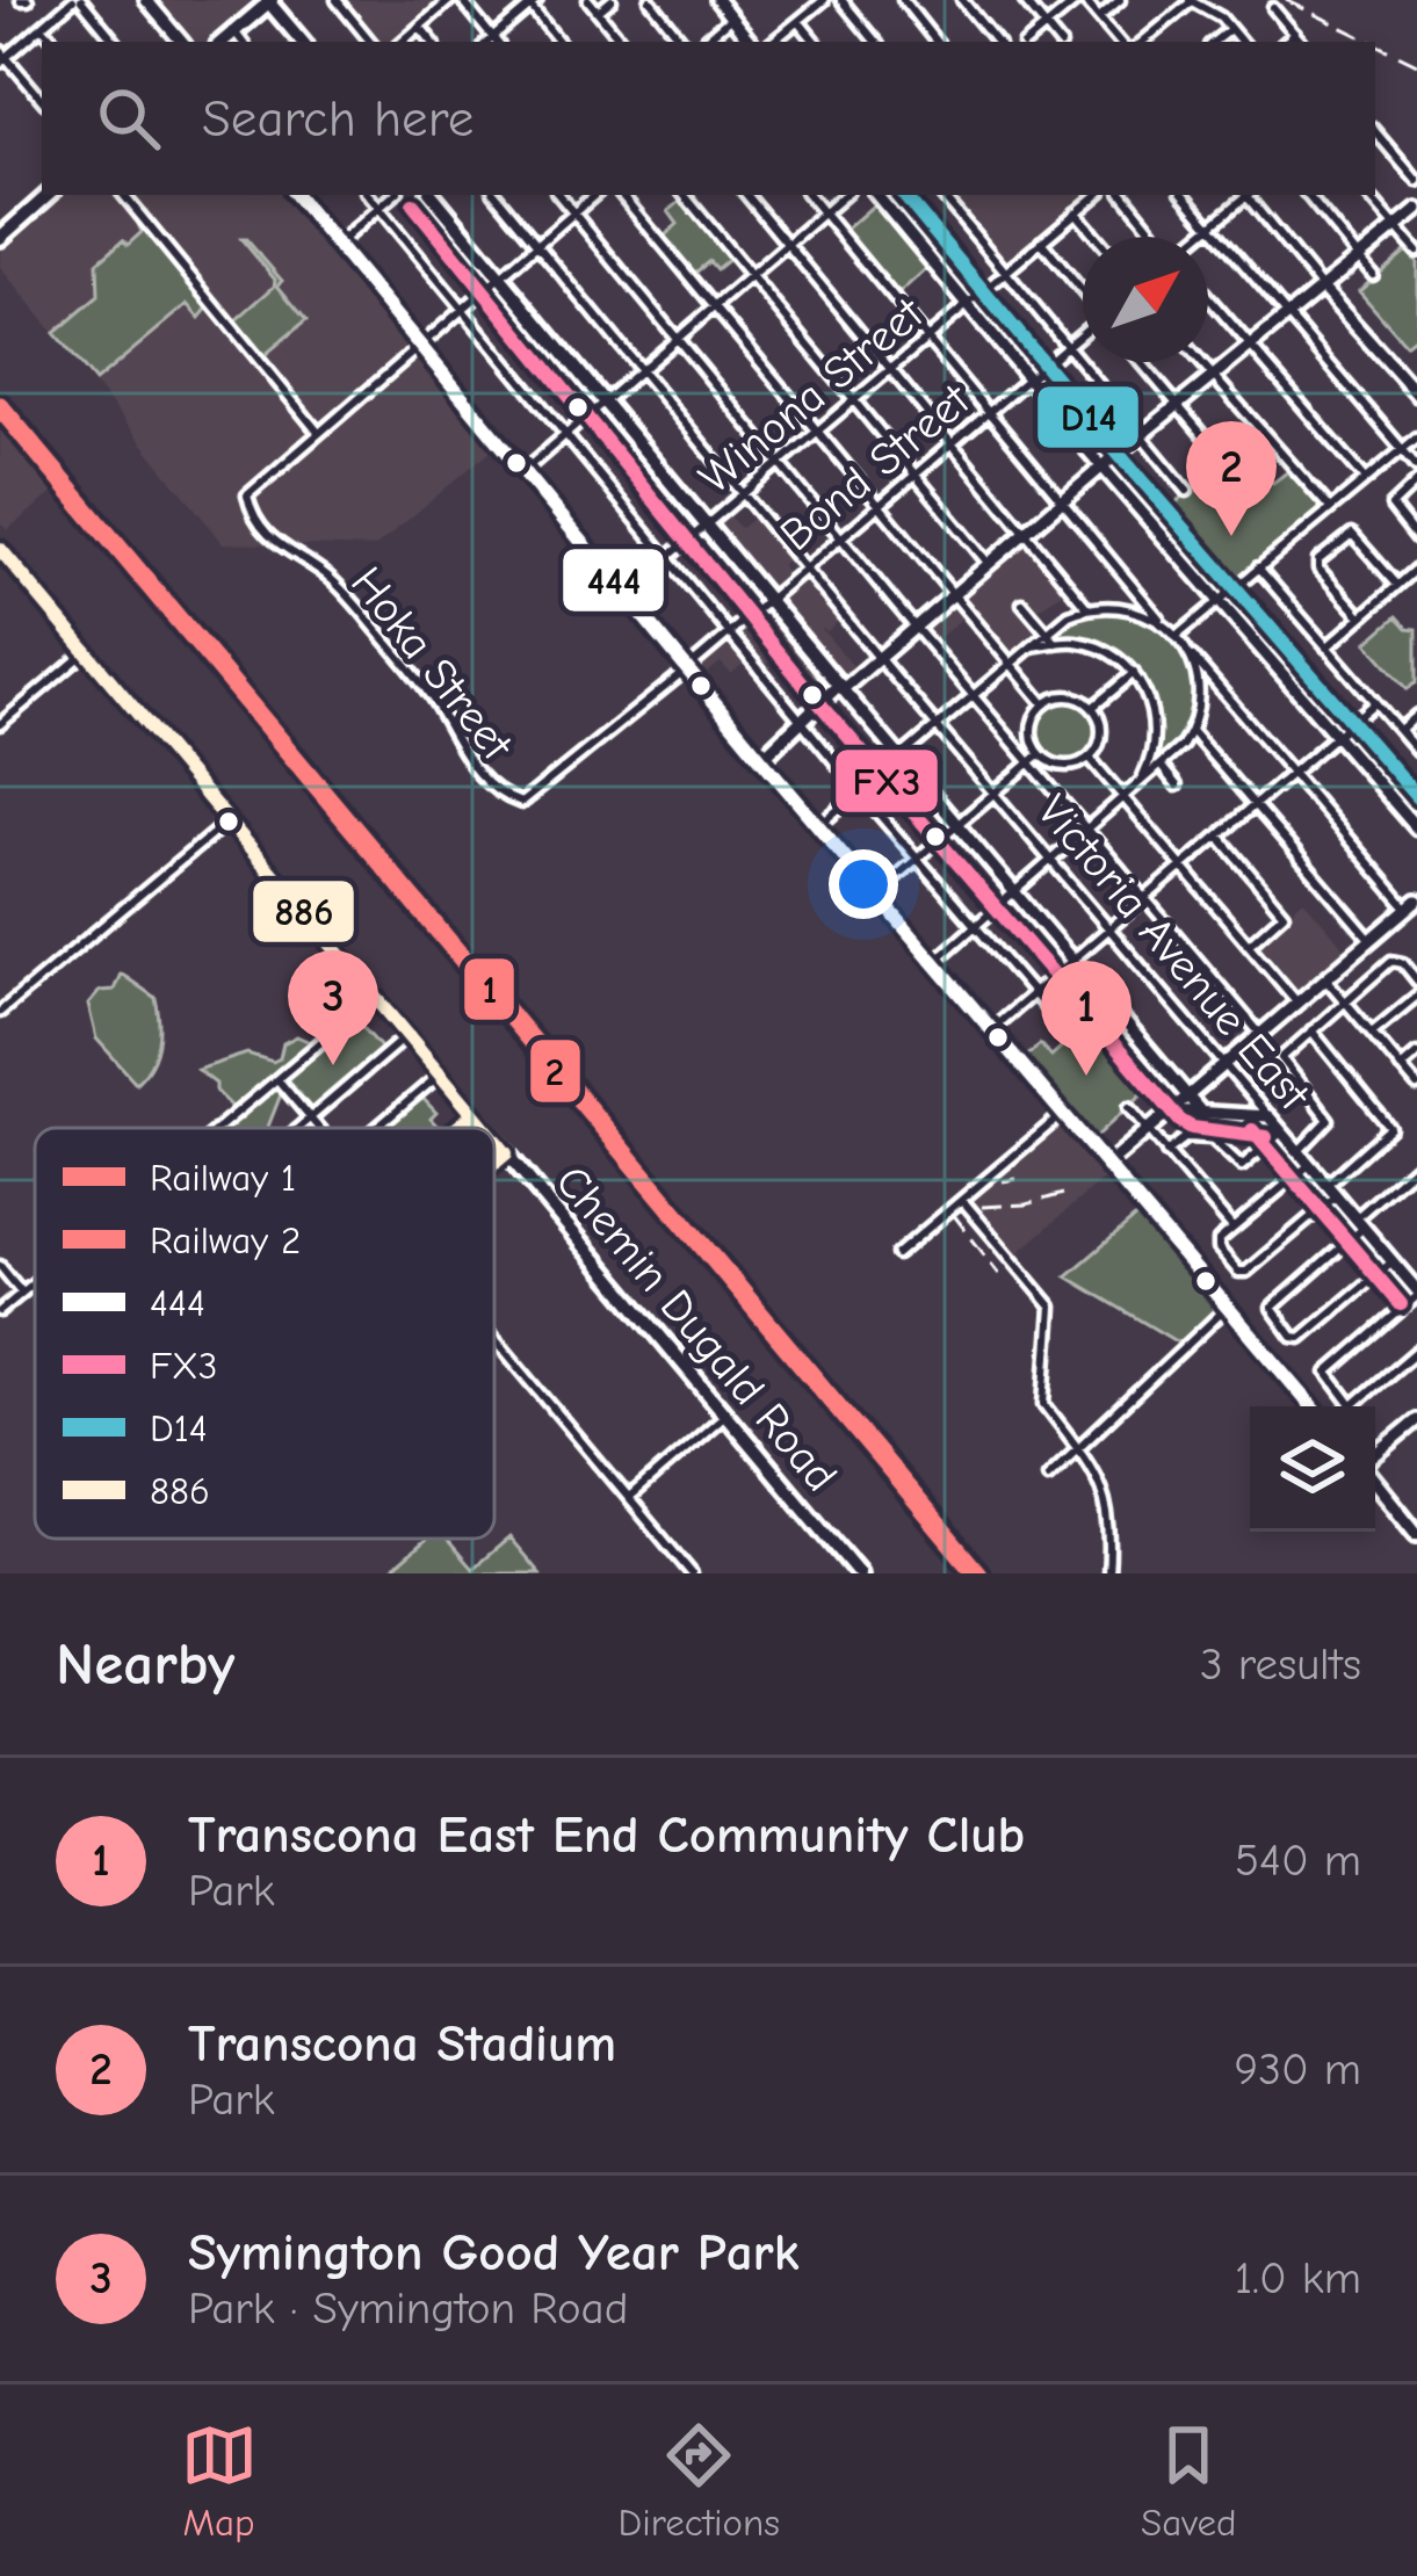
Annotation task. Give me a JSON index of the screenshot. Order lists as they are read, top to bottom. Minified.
{"streets":{"main road":["Chemin Dugald Road"],"street":["Winona Street","Bond Street","Hoka Street","Victoria Avenue East"]},"crossings":[["Winona Street","Victoria Avenue East"],["Bond Street","Hoka Street"],["Bond Street","Victoria Avenue East"],["Hoka Street","Victoria Avenue East"]],"lines":["transit line 444","transit line D14","transit line FX3","rail line 1","rail line 2","transit line 886"],"legend":["Railway 1","Railway 2","444","FX3","D14","886"],"north":"top right","page":{"search":"Search here","pins":["2","3","1"],"heading":["Nearby","3 results"],"list":[{"mark":"1","name":"Transcona East End Community Club","note":"Park","value":"540 m"},{"mark":"2","name":"Transcona Stadium","note":"Park","value":"930 m"},{"mark":"3","name":"Symington Good Year Park","note":"Park · Symington Road","value":"1.0 km"}],"nav":["Map","Directions","Saved"]}}
